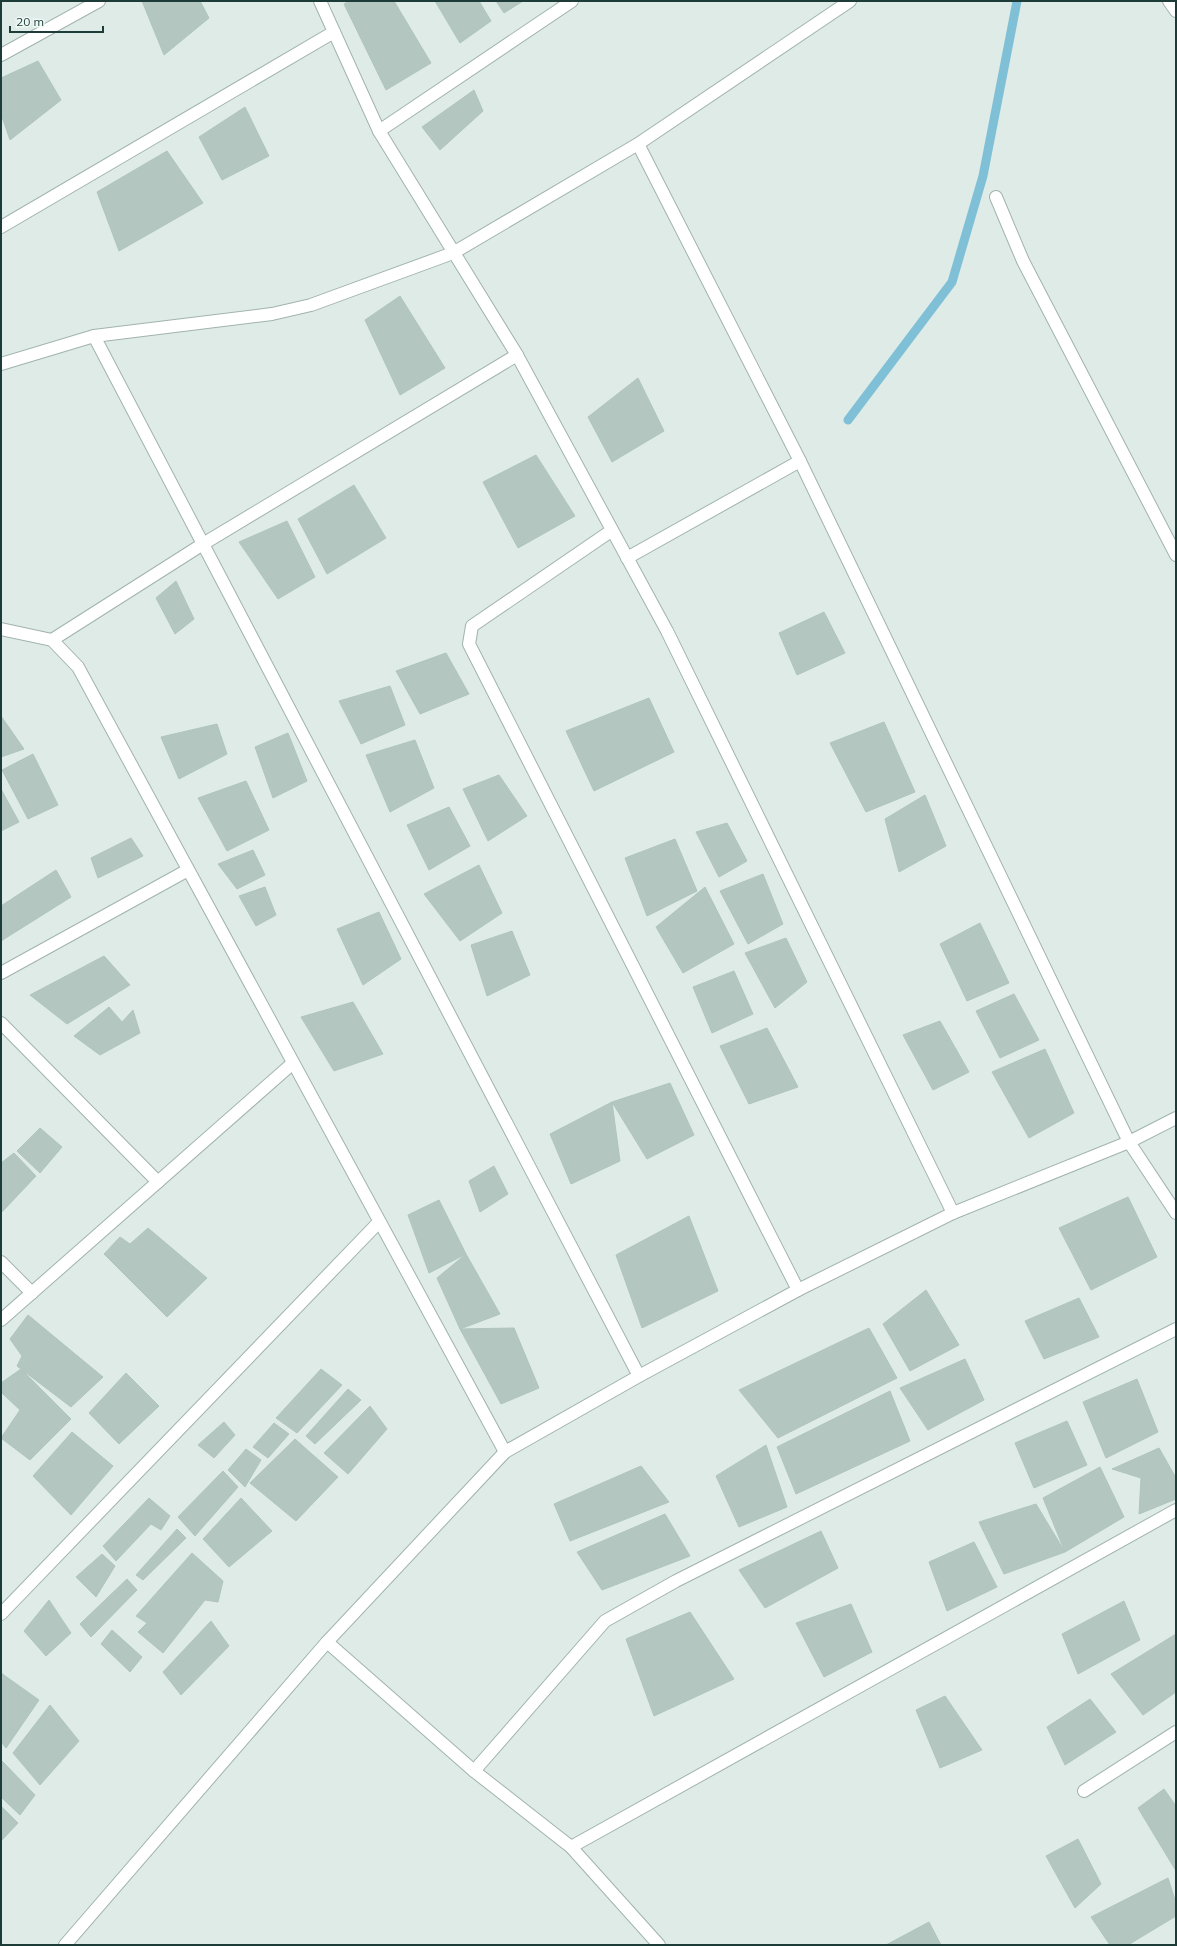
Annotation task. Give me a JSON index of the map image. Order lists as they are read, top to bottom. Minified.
{"scale_bar":"20 m"}
